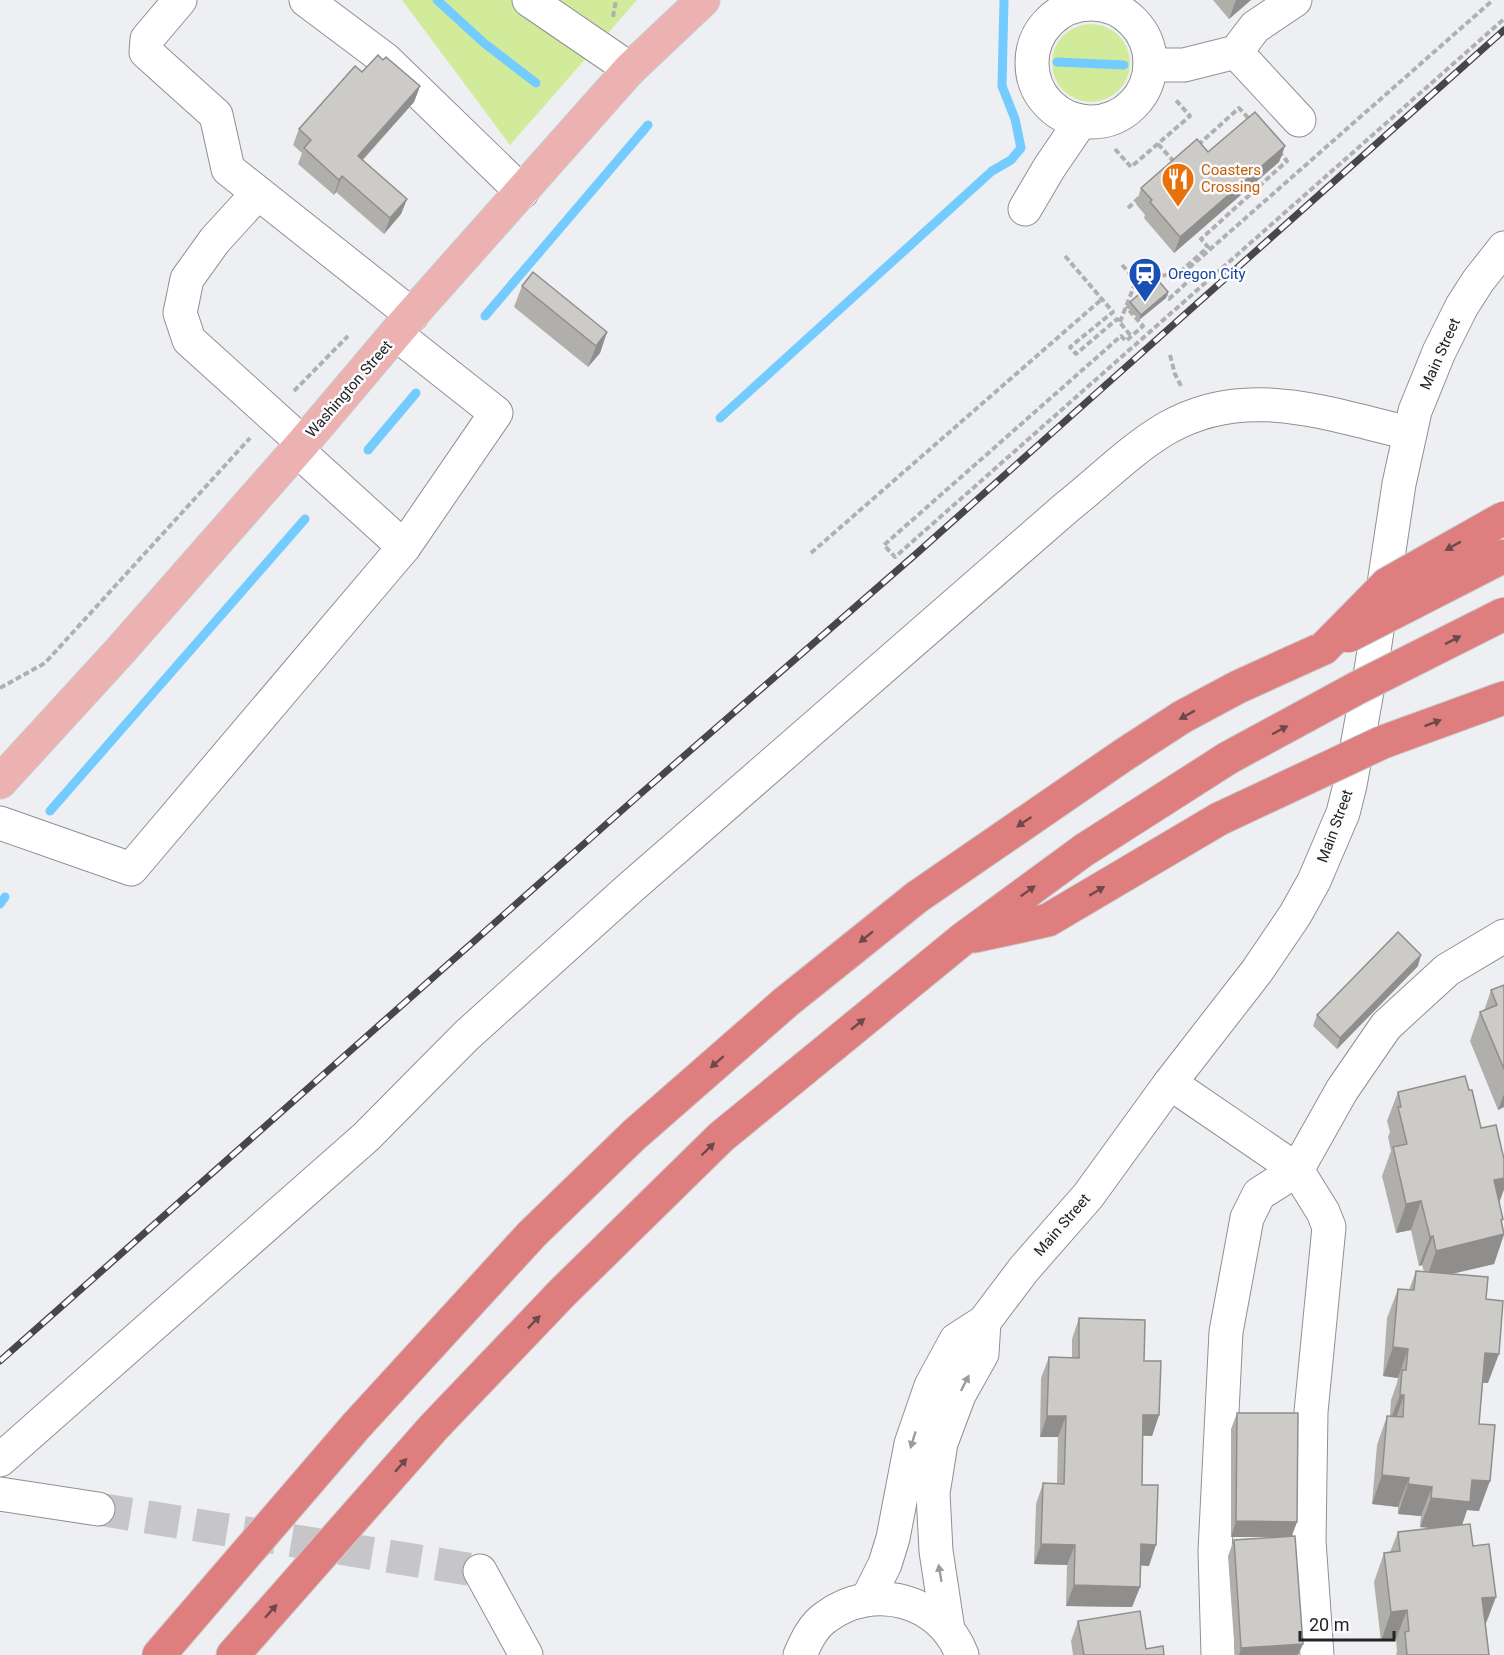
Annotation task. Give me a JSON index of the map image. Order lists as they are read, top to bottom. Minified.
{"streets":{"main road":["Washington Street"],"street":["Main Street"]},"places":{"restaurant":["Coasters Crossing"],"station":["Oregon City"]},"scale_bar":"20 m"}
